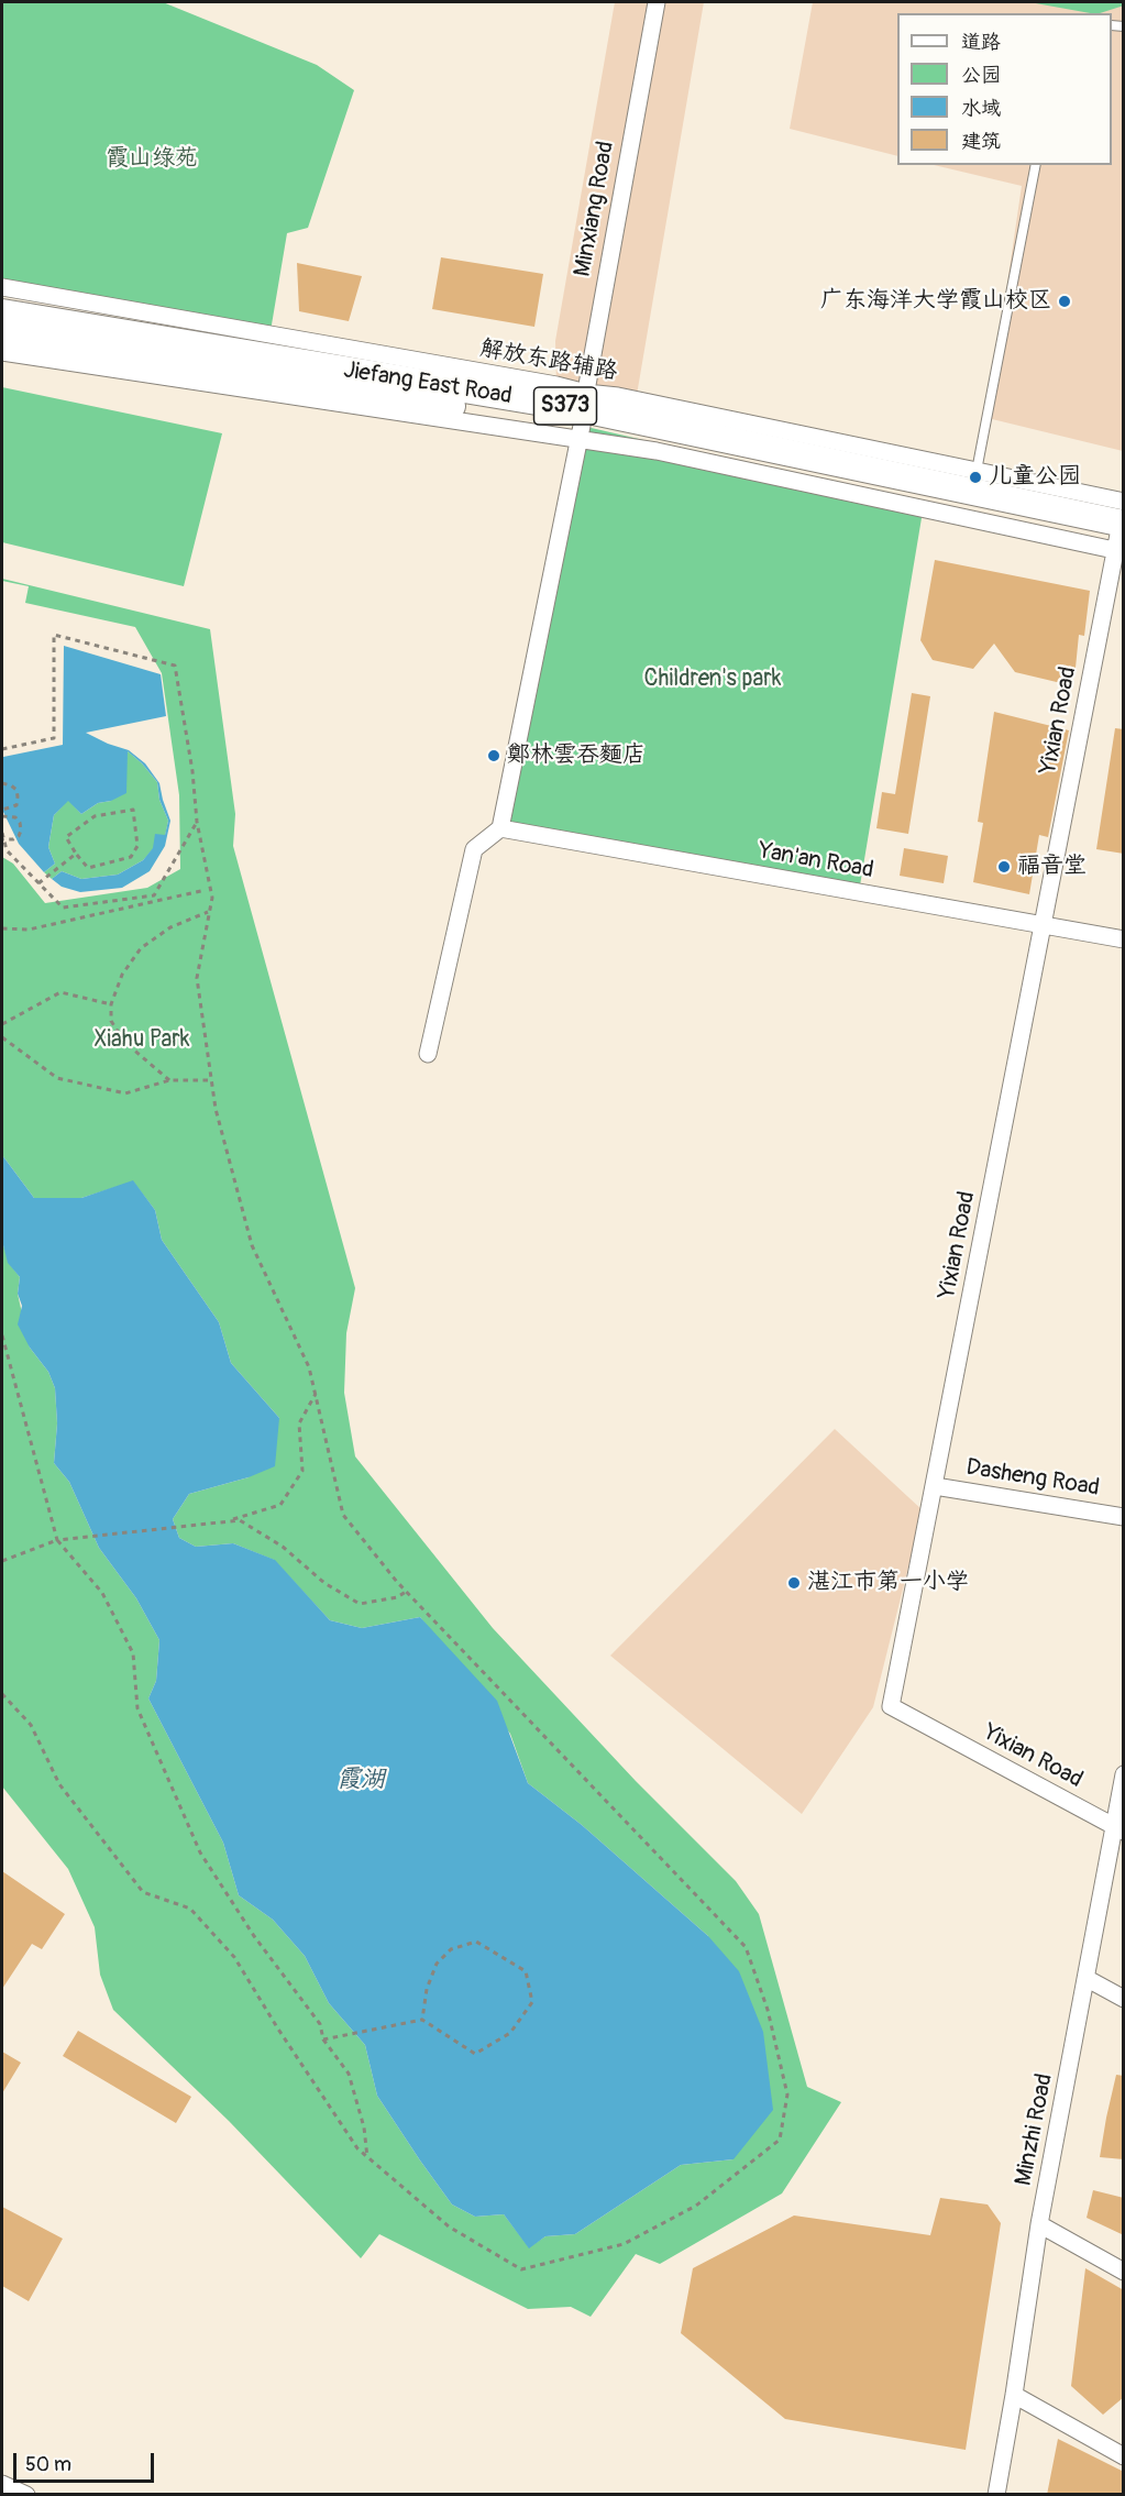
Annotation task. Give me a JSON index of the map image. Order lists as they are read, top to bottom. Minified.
{"streets":{"main road":["Jiefang East Road","S373"],"street":["Minxiang Road","解放东路辅路","Yixian Road","Yan'an Road","Dasheng Road","Minzhi Road"]},"crossings":[["Minxiang Road","解放东路辅路"],["Minxiang Road","Jiefang East Road"],["Minxiang Road","Yan'an Road"],["解放东路辅路","Jiefang East Road"],["Jiefang East Road","Yixian Road"],["Yixian Road","Yan'an Road"],["Yixian Road","Dasheng Road"],["Yixian Road","Minzhi Road"]],"water":["霞湖"],"parks":["霞山绿苑","Children's park","Xiahu Park"],"places":["广东海洋大学霞山校区","儿童公园","鄭林雲吞麵店","福音堂","湛江市第一小学"],"legend":["道路","公园","水域","建筑"],"scale_bar":"50 m"}
